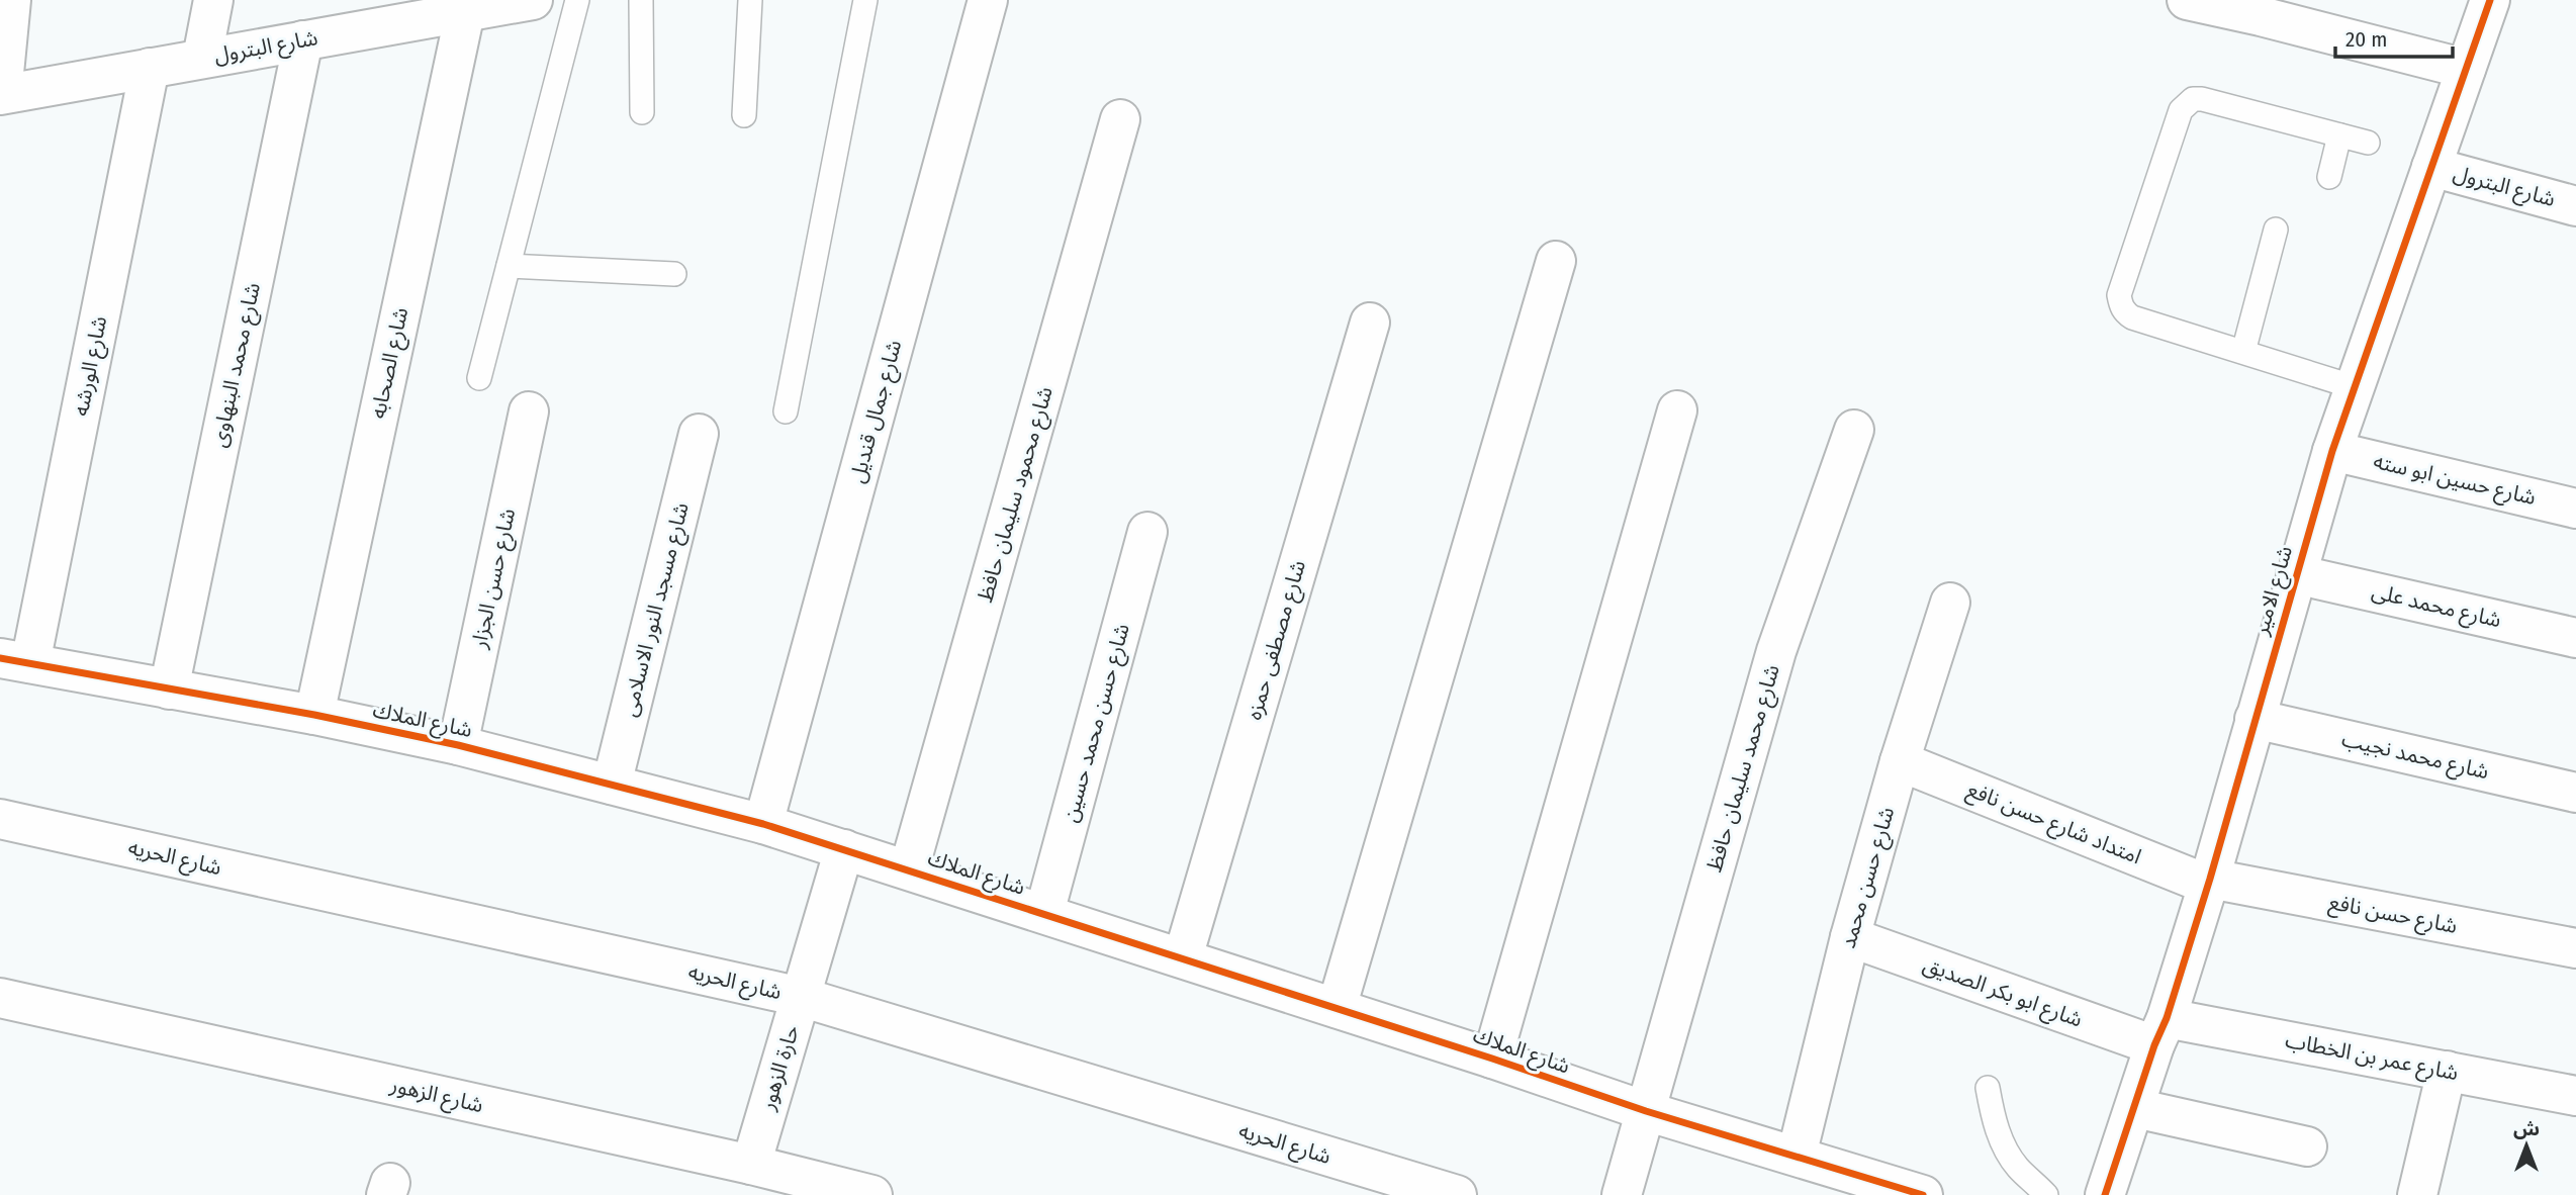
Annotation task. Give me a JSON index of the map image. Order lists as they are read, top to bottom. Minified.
{"streets":{"street":["شارع البترول","شارع الصحابه","شارع محمد البنهاوى","شارع الورشه","شارع جمال قنديل","شارع حسين ابو سته","شارع محمود سليمان حافظ","شارع حسن الجزار","شارع الامير","شارع محمد على","شارع مسجد النور الاسلامى","شارع مصطفى حمزه","شارع الملاك","شارع حسن محمد حسين","شارع محمد نجيب","شارع محمد سليمان حافظ","امتداد شارع حسن نافع","شارع الحريه","شارع حسن محمد","شارع حسن نافع","شارع ابو بكر الصديق","شارع عمر بن الخطاب","حارة الزهور","شارع الزهور"]},"crossings":[["شارع البترول","شارع الصحابه"],["شارع البترول","شارع محمد البنهاوى"],["شارع البترول","شارع الورشه"],["شارع البترول","شارع الامير"],["شارع الصحابه","شارع الملاك"],["شارع محمد البنهاوى","شارع الملاك"],["شارع الورشه","شارع الملاك"],["شارع جمال قنديل","شارع الملاك"],["شارع حسين ابو سته","شارع الامير"],["شارع محمود سليمان حافظ","شارع الملاك"],["شارع حسن الجزار","شارع الملاك"],["شارع الامير","شارع محمد على"],["شارع الامير","شارع محمد نجيب"],["شارع الامير","امتداد شارع حسن نافع"],["شارع الامير","شارع حسن نافع"],["شارع الامير","شارع ابو بكر الصديق"],["شارع الامير","شارع عمر بن الخطاب"],["شارع مسجد النور الاسلامى","شارع الملاك"],["شارع مصطفى حمزه","شارع الملاك"],["شارع الملاك","شارع حسن محمد حسين"],["شارع الملاك","شارع محمد سليمان حافظ"],["شارع الملاك","شارع حسن محمد"],["شارع الملاك","حارة الزهور"],["امتداد شارع حسن نافع","شارع حسن محمد"],["امتداد شارع حسن نافع","شارع حسن نافع"],["شارع الحريه","حارة الزهور"],["شارع حسن محمد","شارع ابو بكر الصديق"],["شارع ابو بكر الصديق","شارع عمر بن الخطاب"],["حارة الزهور","شارع الزهور"]],"scale_bar":"20 m","north":"top"}
